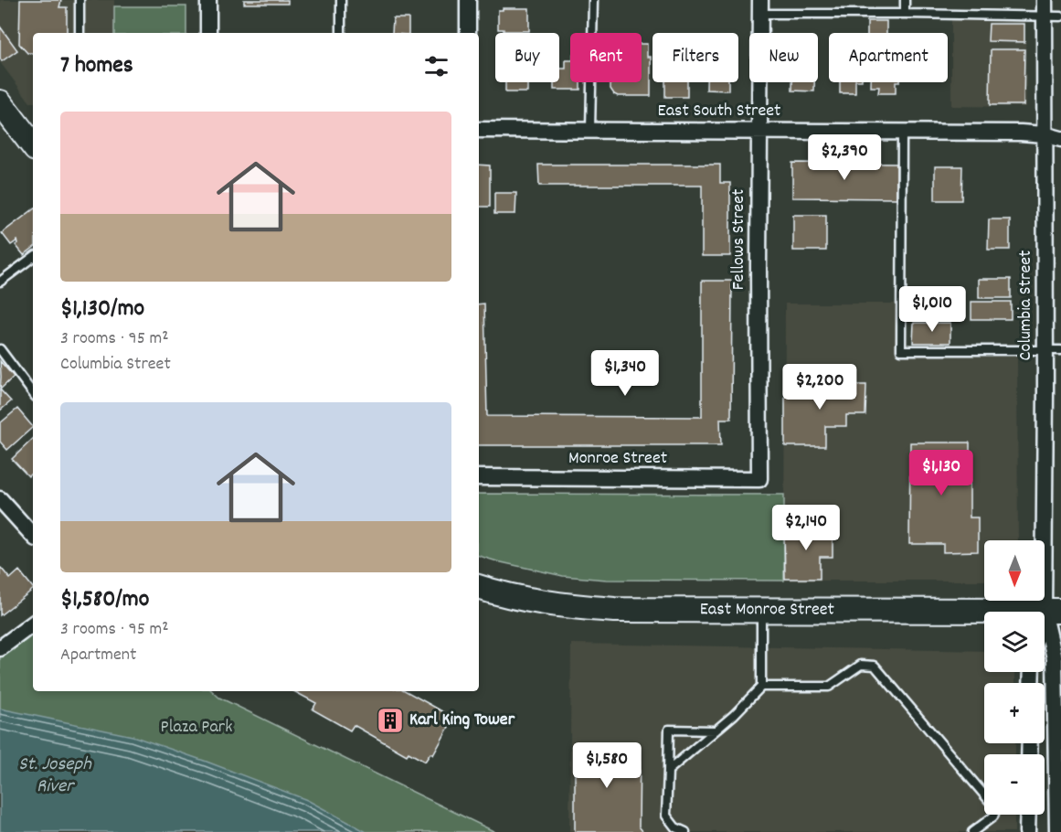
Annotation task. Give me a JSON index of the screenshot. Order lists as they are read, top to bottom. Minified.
{"streets":{"main road":["East Monroe Street"],"street":["East South Street","Fellows Street","Columbia Street","Monroe Street"]},"crossings":[["East South Street","Fellows Street"],["East South Street","Columbia Street"],["Fellows Street","Monroe Street"],["Columbia Street","East Monroe Street"]],"water":["St. Joseph River"],"parks":["Plaza Park"],"places":{"building":["Karl King Tower"]},"north":"bottom","page":{"chip":["Buy","Rent","Filters","New","Apartment"],"heading":"7 homes","list":[{"name":"$1,130/mo","note":"3 rooms · 95 m² · Columbia Street"},{"name":"$1,580/mo","note":"3 rooms · 95 m² · Apartment"}],"price":["$2,390","$1,010","$1,340","$2,200","$1,130","$2,140","$1,580"],"map_buttons":["+","−"]}}
